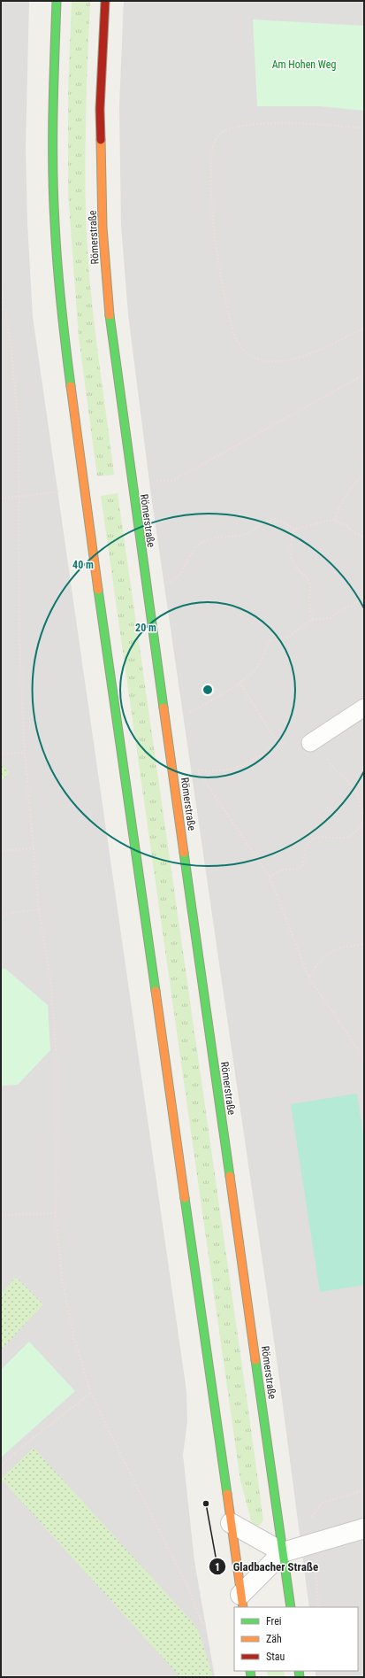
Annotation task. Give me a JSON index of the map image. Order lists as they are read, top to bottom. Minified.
{"streets":{"main road":["Römerstraße"]},"parks":["Am Hohen Weg"],"places":["Gladbacher Straße"],"legend":["Frei","Zäh","Stau"],"rings":["40 m","20 m"]}
